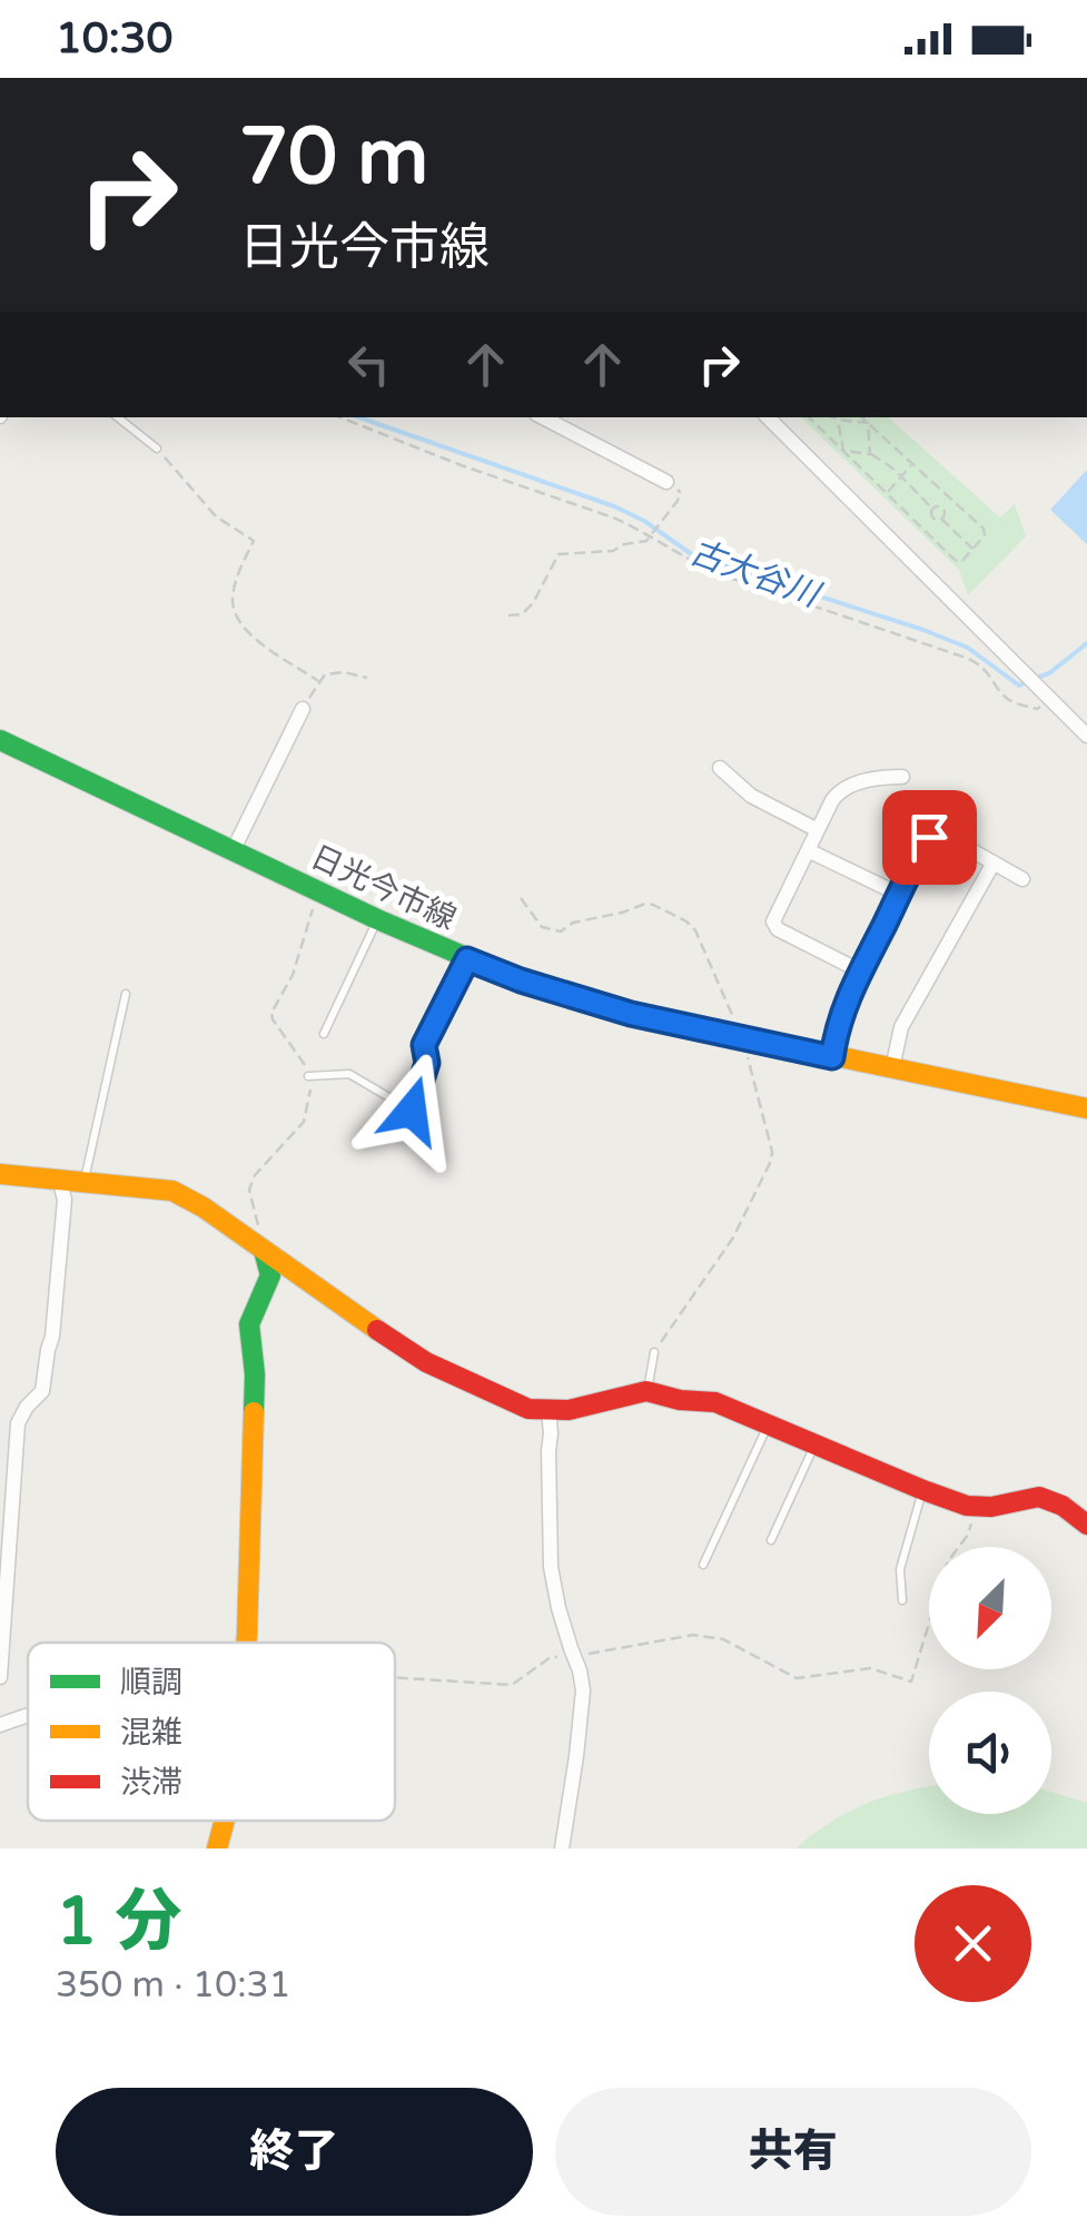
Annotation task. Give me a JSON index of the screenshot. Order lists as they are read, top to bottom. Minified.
{"streets":{"street":["日光今市線"]},"water":["古大谷川"],"legend":["順調","混雑","渋滞"],"north":"bottom left","page":{"status":"10:30","turn":["70 m","日光今市線"],"heading":["1 分","350 m · 10:31"],"buttons":["終了","共有"]}}
